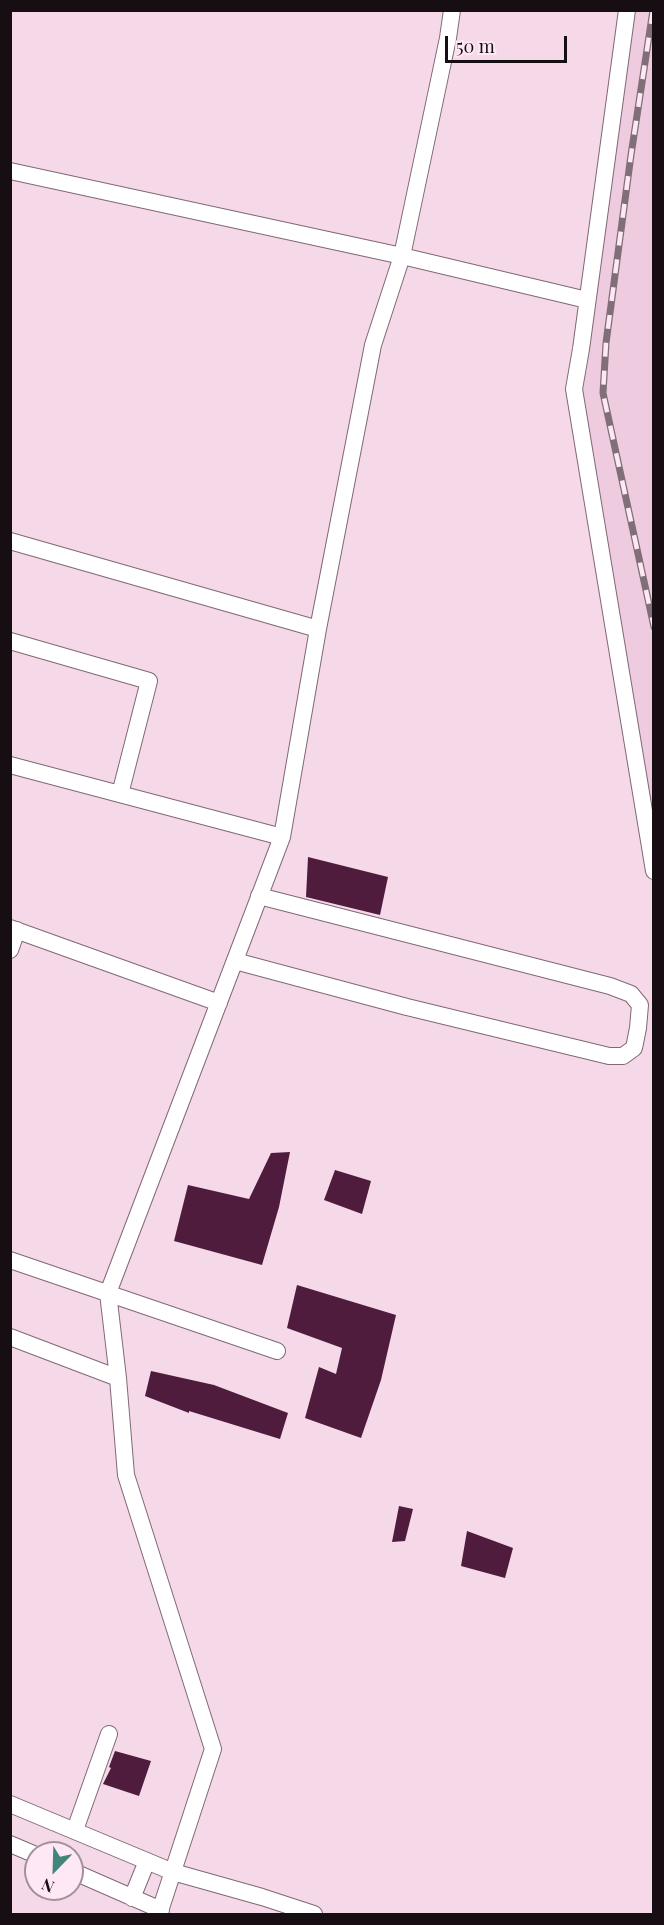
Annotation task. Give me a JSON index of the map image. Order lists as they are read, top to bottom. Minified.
{"scale_bar":"50 m","north":"bottom left"}
